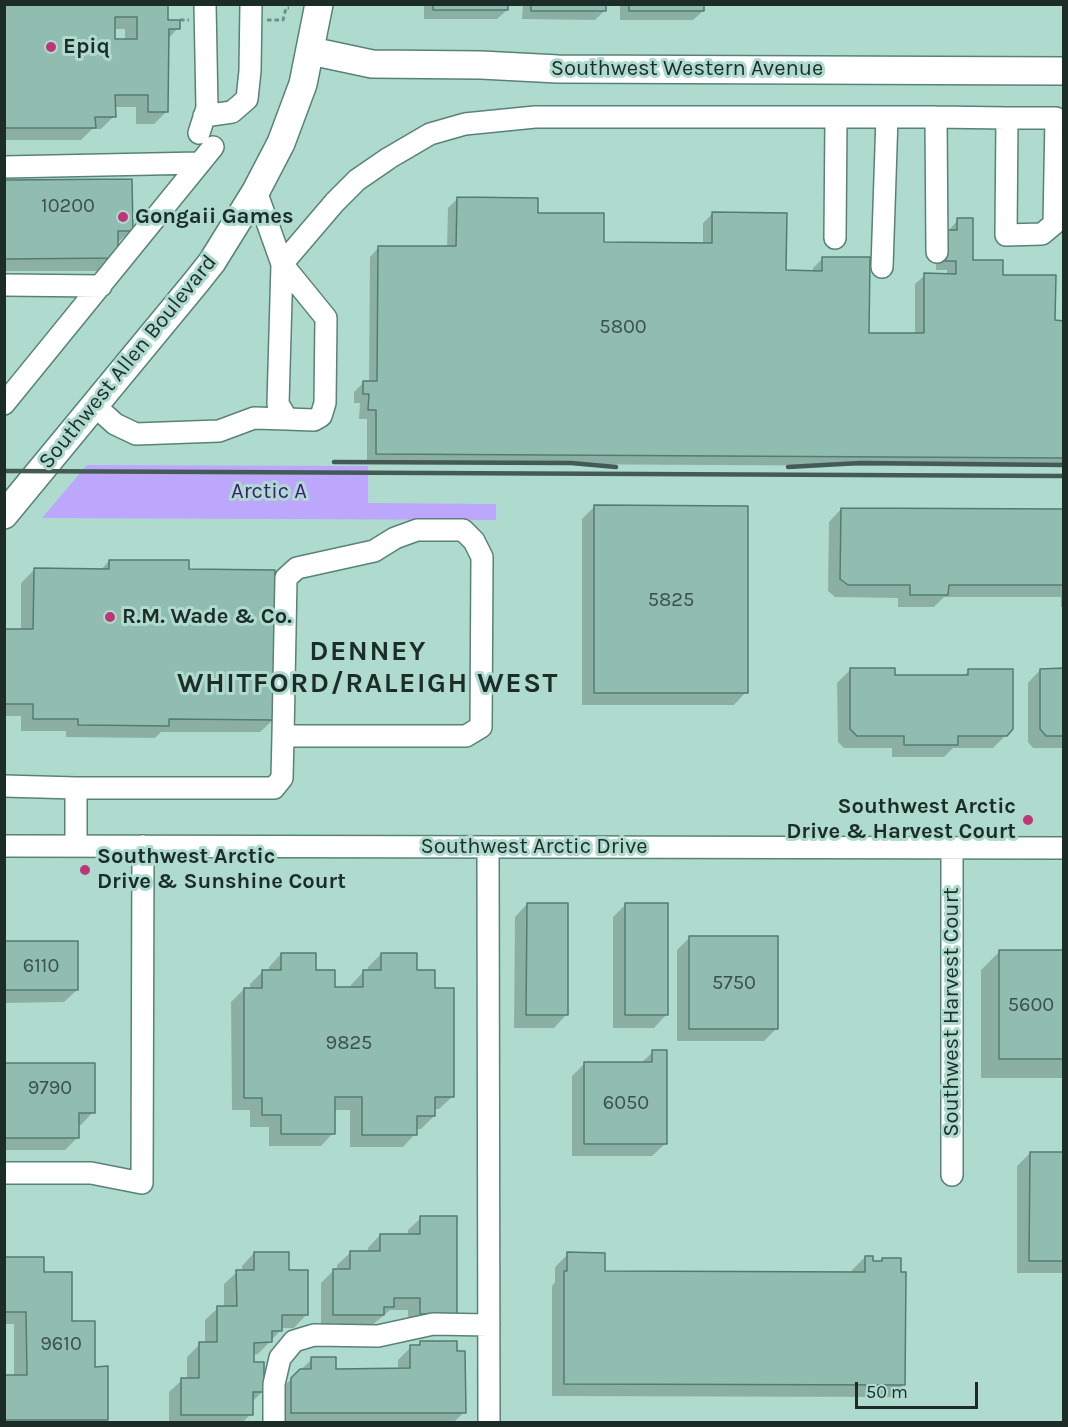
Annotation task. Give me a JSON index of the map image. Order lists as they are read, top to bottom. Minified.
{"streets":{"main road":["Southwest Western Avenue","Southwest Allen Boulevard"],"street":["Southwest Arctic Drive","Southwest Harvest Court"]},"crossings":[["Southwest Western Avenue","Southwest Allen Boulevard"],["Southwest Arctic Drive","Southwest Harvest Court"]],"districts":["DENNEY WHITFORD/RALEIGH WEST"],"parks":["Arctic A"],"places":["Epiq","Gongaii Games","R.M. Wade & Co.","Southwest Arctic Drive & Harvest Court","Southwest Arctic Drive & Sunshine Court"],"house_numbers":["10200","5800","5825","6110","5750","5600","9825","9790","6050","9610"],"scale_bar":"50 m"}
